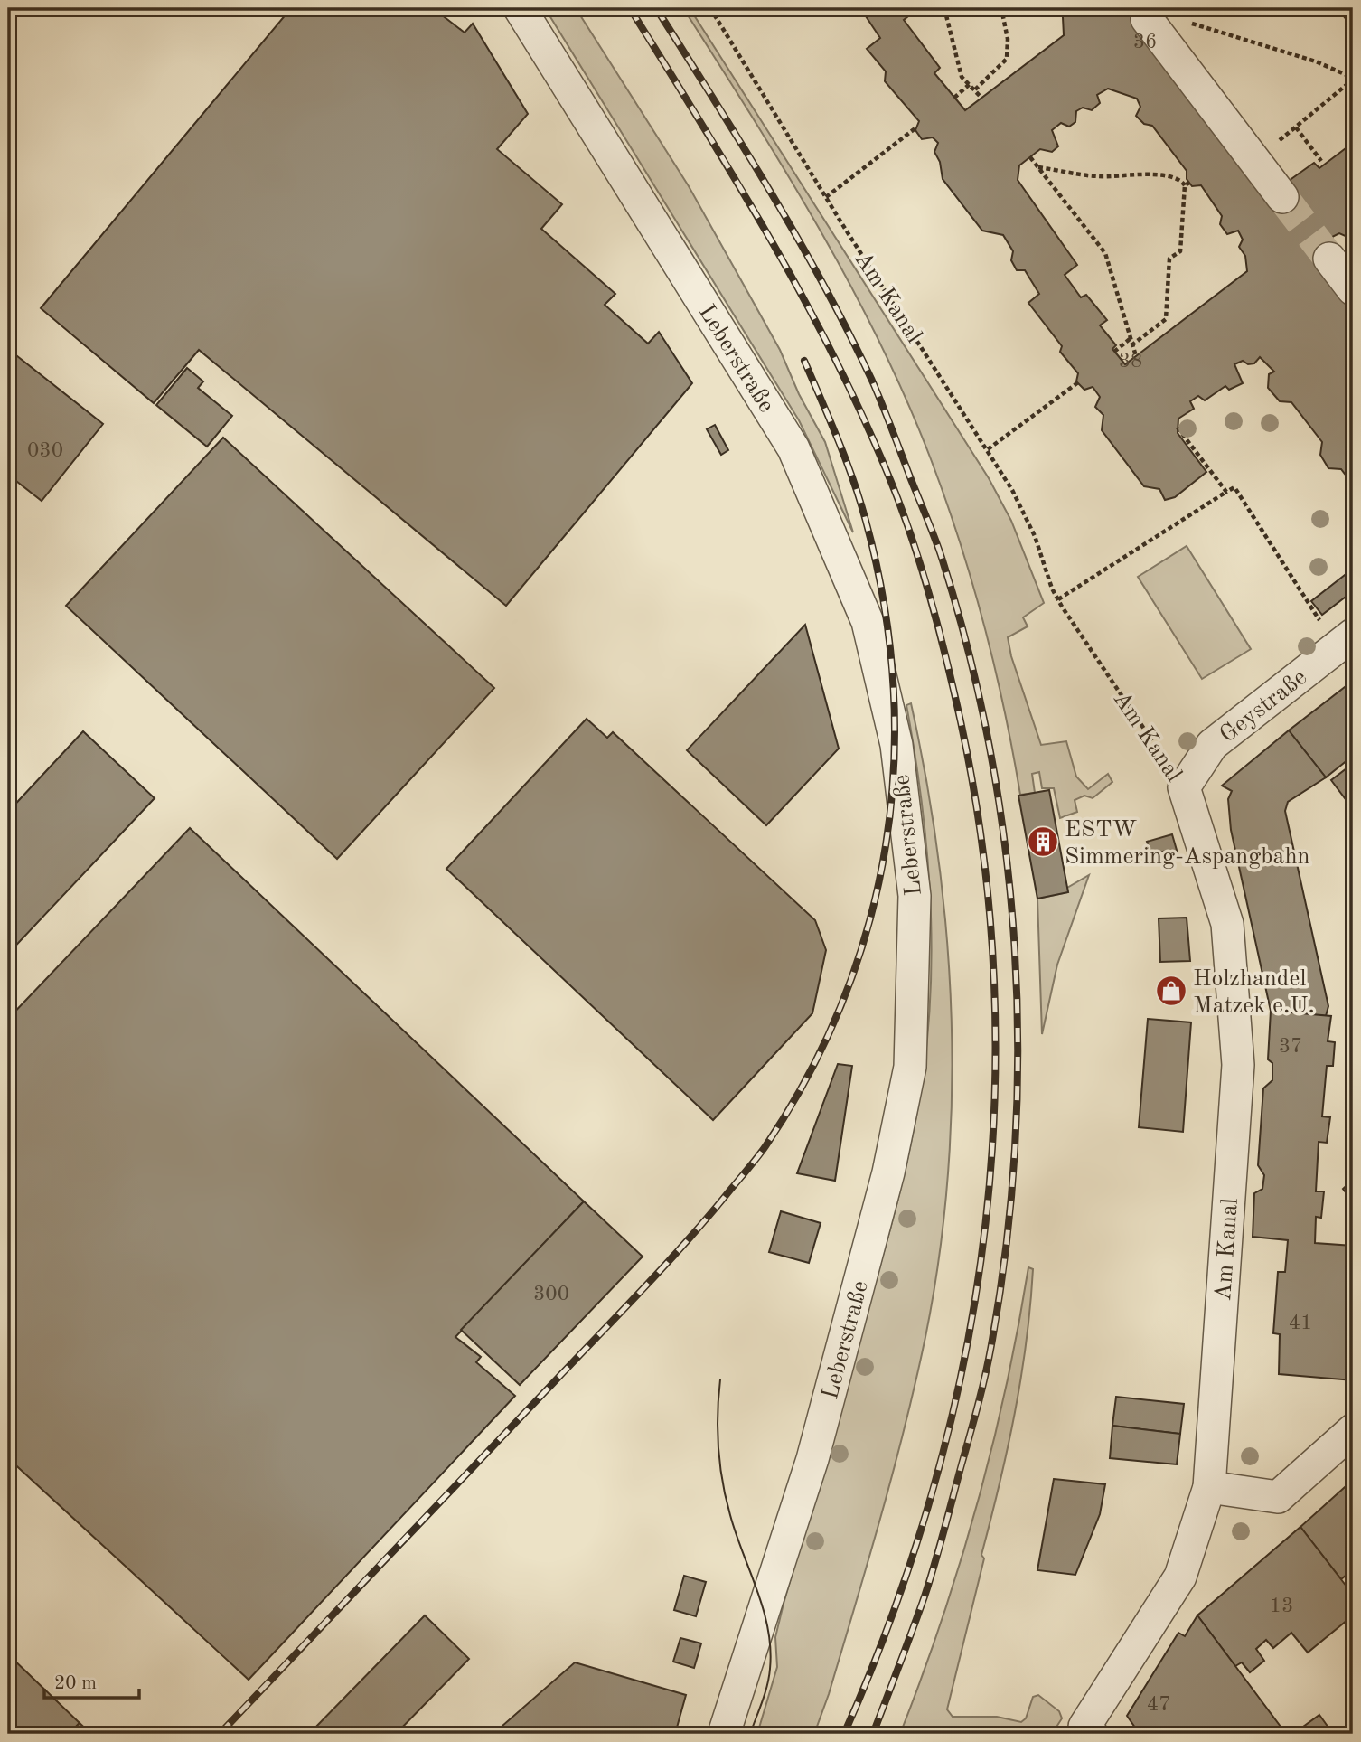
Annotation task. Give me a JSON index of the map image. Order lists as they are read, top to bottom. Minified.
{"streets":{"street":["Am Kanal","Leberstraße","Geystraße"]},"crossings":[["Am Kanal","Geystraße"]],"places":{"building":["ESTW Simmering-Aspangbahn"],"shop":["Holzhandel Matzek e.U."]},"house_numbers":["36","38","030","37","300","41","13","47"],"scale_bar":"20 m"}
